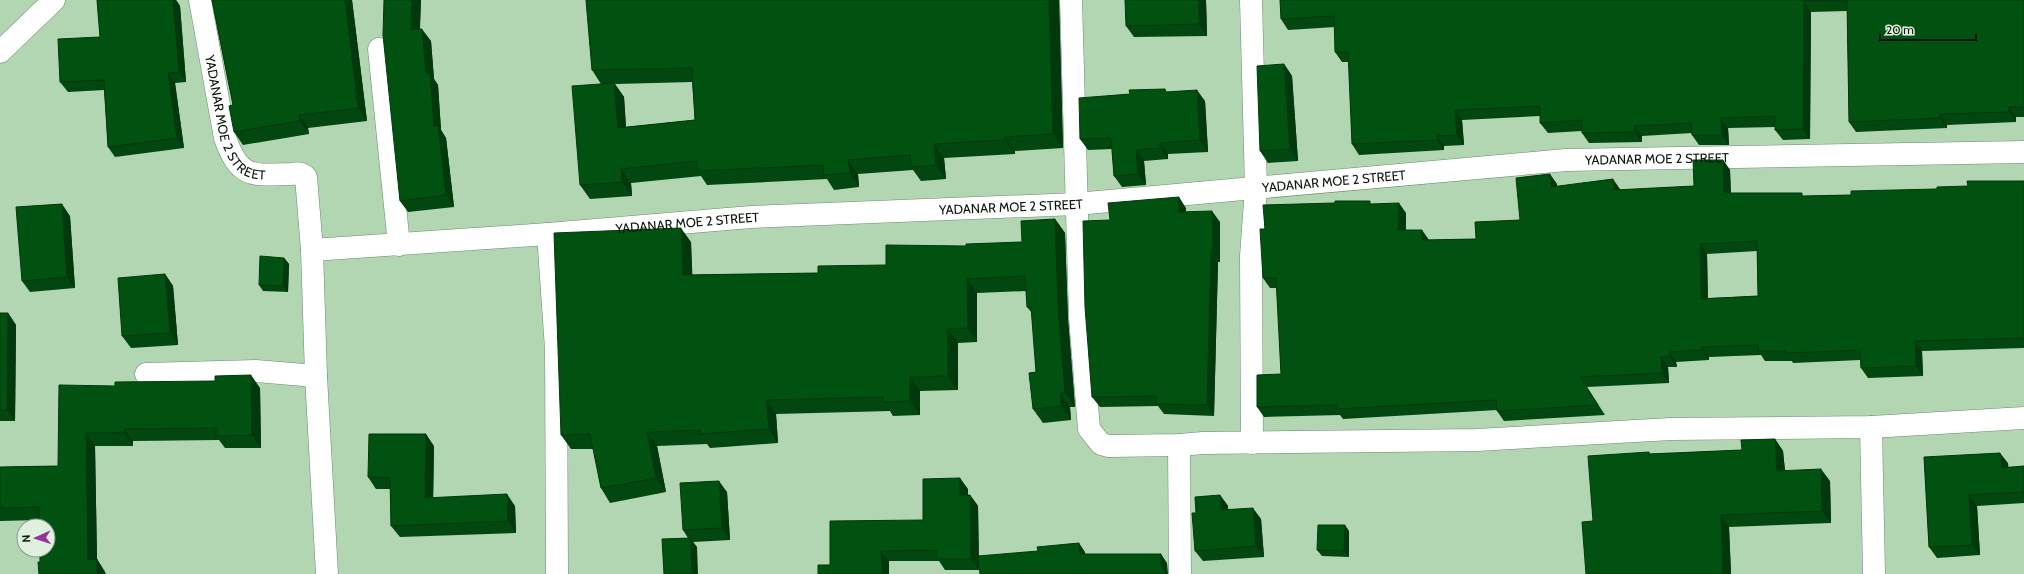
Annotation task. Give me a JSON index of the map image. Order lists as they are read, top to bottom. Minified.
{"streets":{"street":["YADANAR MOE 2 STREET"]},"scale_bar":"20 m","north":"left"}
